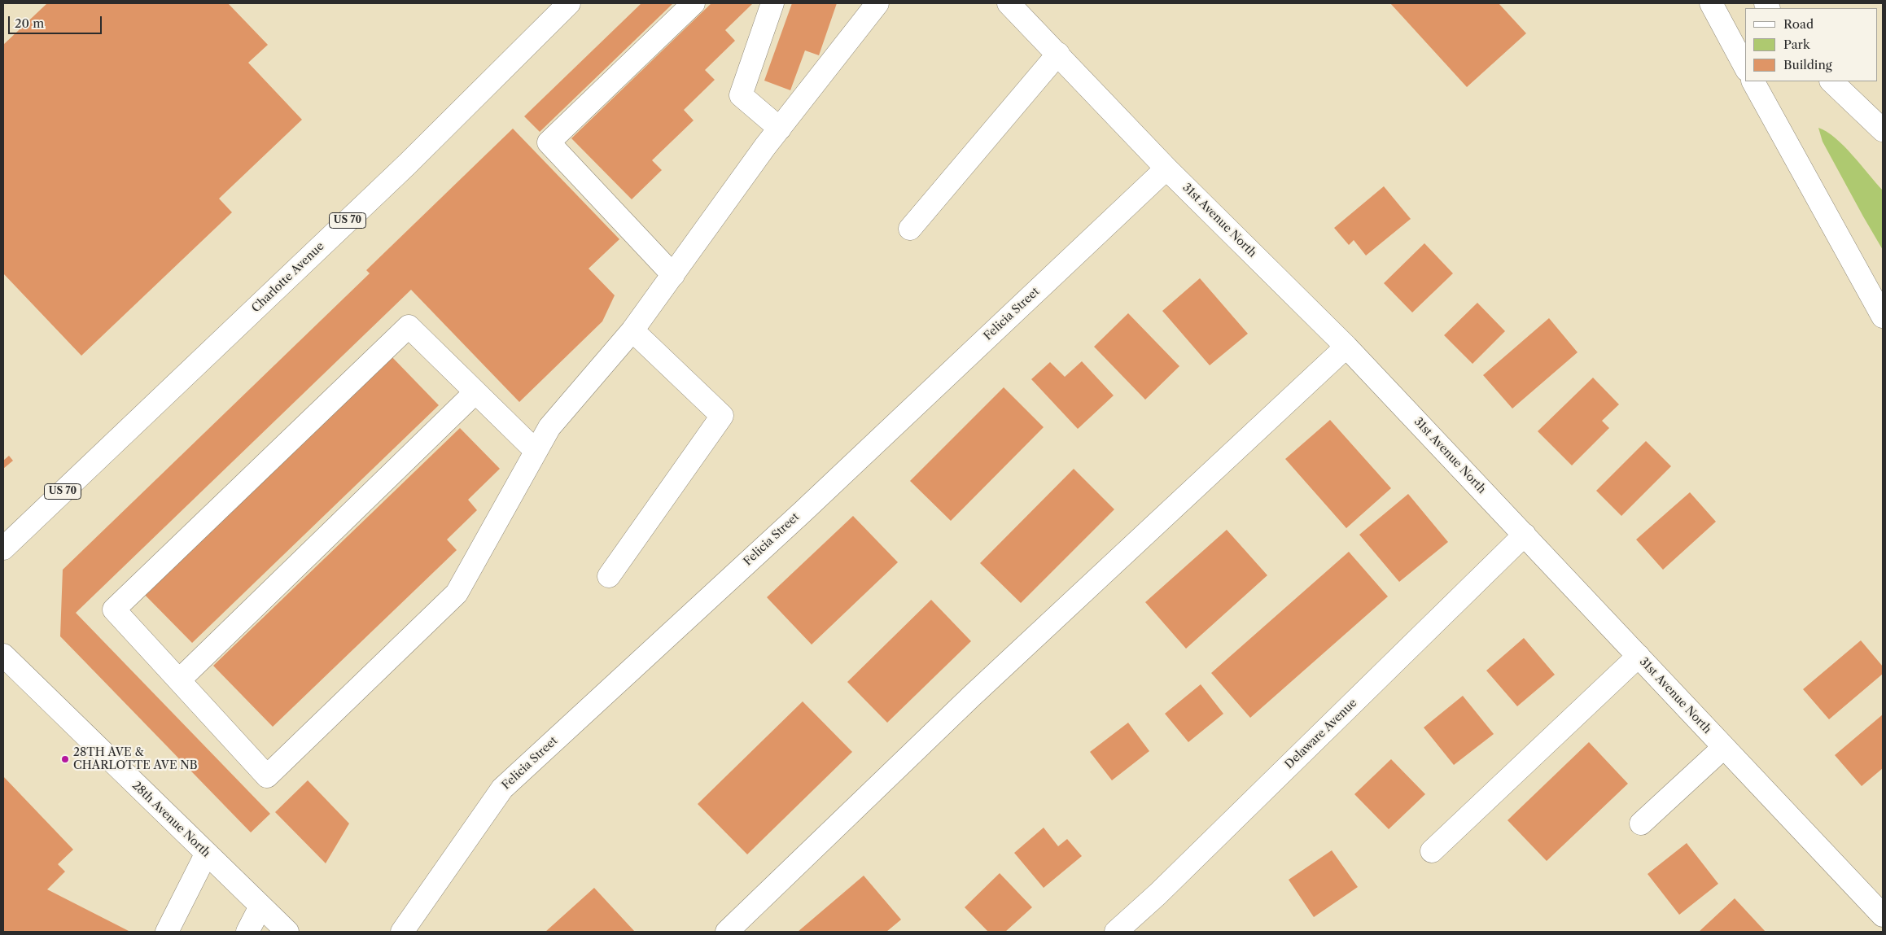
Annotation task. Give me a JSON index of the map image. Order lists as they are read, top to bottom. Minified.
{"streets":{"main road":["US 70","31st Avenue North","Charlotte Avenue","Felicia Street","Delaware Avenue","28th Avenue North"]},"crossings":[["31st Avenue North","Felicia Street"],["31st Avenue North","Delaware Avenue"]],"places":["28TH AVE & CHARLOTTE AVE NB"],"legend":["Road","Park","Building"],"scale_bar":"20 m"}
